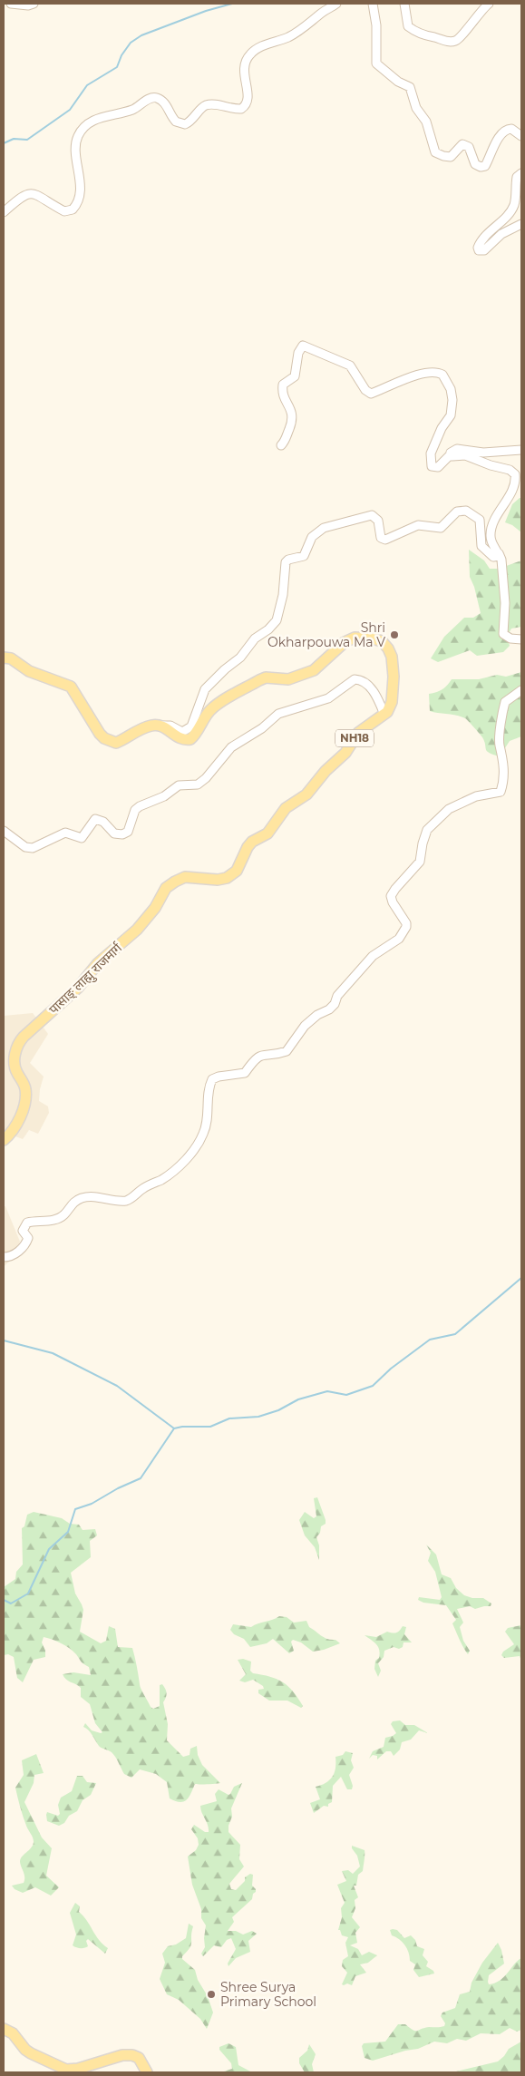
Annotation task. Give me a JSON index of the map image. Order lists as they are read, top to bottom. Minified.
{"streets":{"main road":["NH18","पासाङ् लाह्मु राजमार्ग"]},"crossings":[["NH18","पासाङ् लाह्मु राजमार्ग"]],"places":["Shri Okharpouwa Ma V","Shree Surya Primary School"]}
